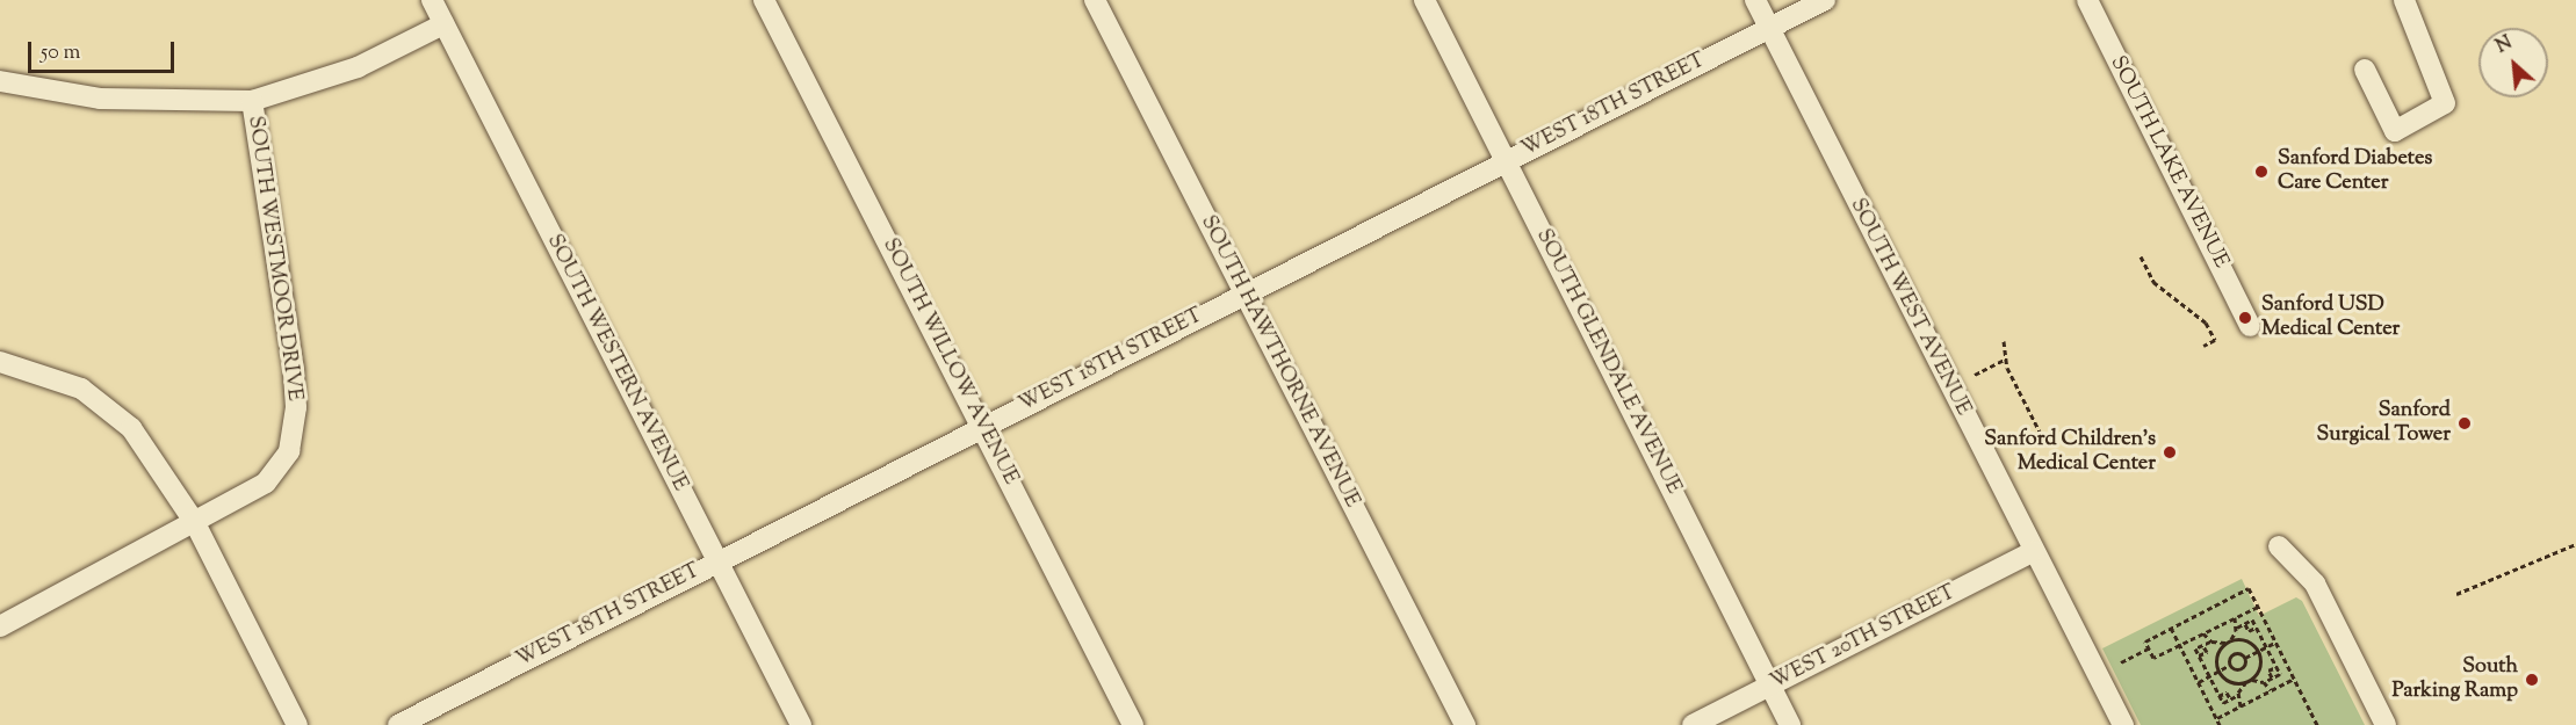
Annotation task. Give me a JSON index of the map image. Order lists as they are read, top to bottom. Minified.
{"streets":{"street":["WEST 18TH STREET","SOUTH LAKE AVENUE","SOUTH WESTMOOR DRIVE","SOUTH WEST AVENUE","SOUTH WILLOW AVENUE","SOUTH HAWTHORNE AVENUE","SOUTH GLENDALE AVENUE","SOUTH WESTERN AVENUE","WEST 20TH STREET"]},"crossings":[["WEST 18TH STREET","SOUTH WEST AVENUE"],["WEST 18TH STREET","SOUTH WILLOW AVENUE"],["WEST 18TH STREET","SOUTH HAWTHORNE AVENUE"],["WEST 18TH STREET","SOUTH GLENDALE AVENUE"],["WEST 18TH STREET","SOUTH WESTERN AVENUE"],["SOUTH WEST AVENUE","WEST 20TH STREET"],["SOUTH GLENDALE AVENUE","WEST 20TH STREET"]],"places":["Sanford Diabetes Care Center","Sanford USD Medical Center","Sanford Surgical Tower","Sanford Children's Medical Center","South Parking Ramp"],"scale_bar":"50 m","north":"top left"}
